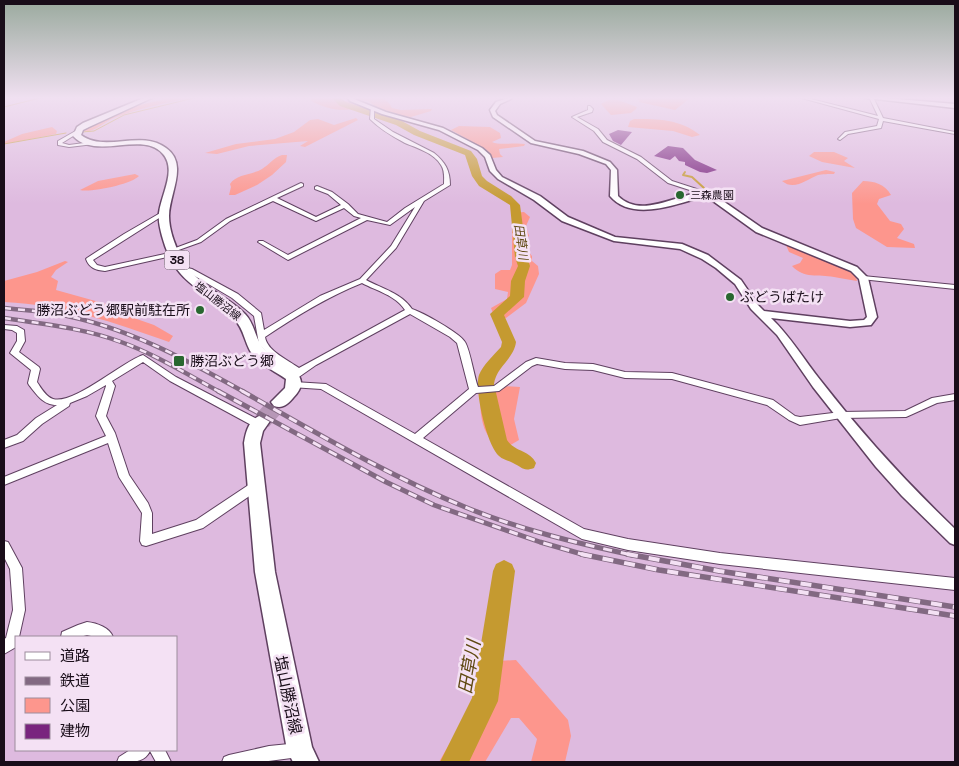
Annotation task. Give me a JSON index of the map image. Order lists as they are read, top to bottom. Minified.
{"streets":{"main road":["38","塩山勝沼線"]},"water":["田草川"],"places":{"other":["三森農園","ぶどうばたけ","勝沼ぶどう郷駅前駐在所"],"transit":["勝沼ぶどう郷"]},"legend":["道路","鉄道","公園","建物"]}
